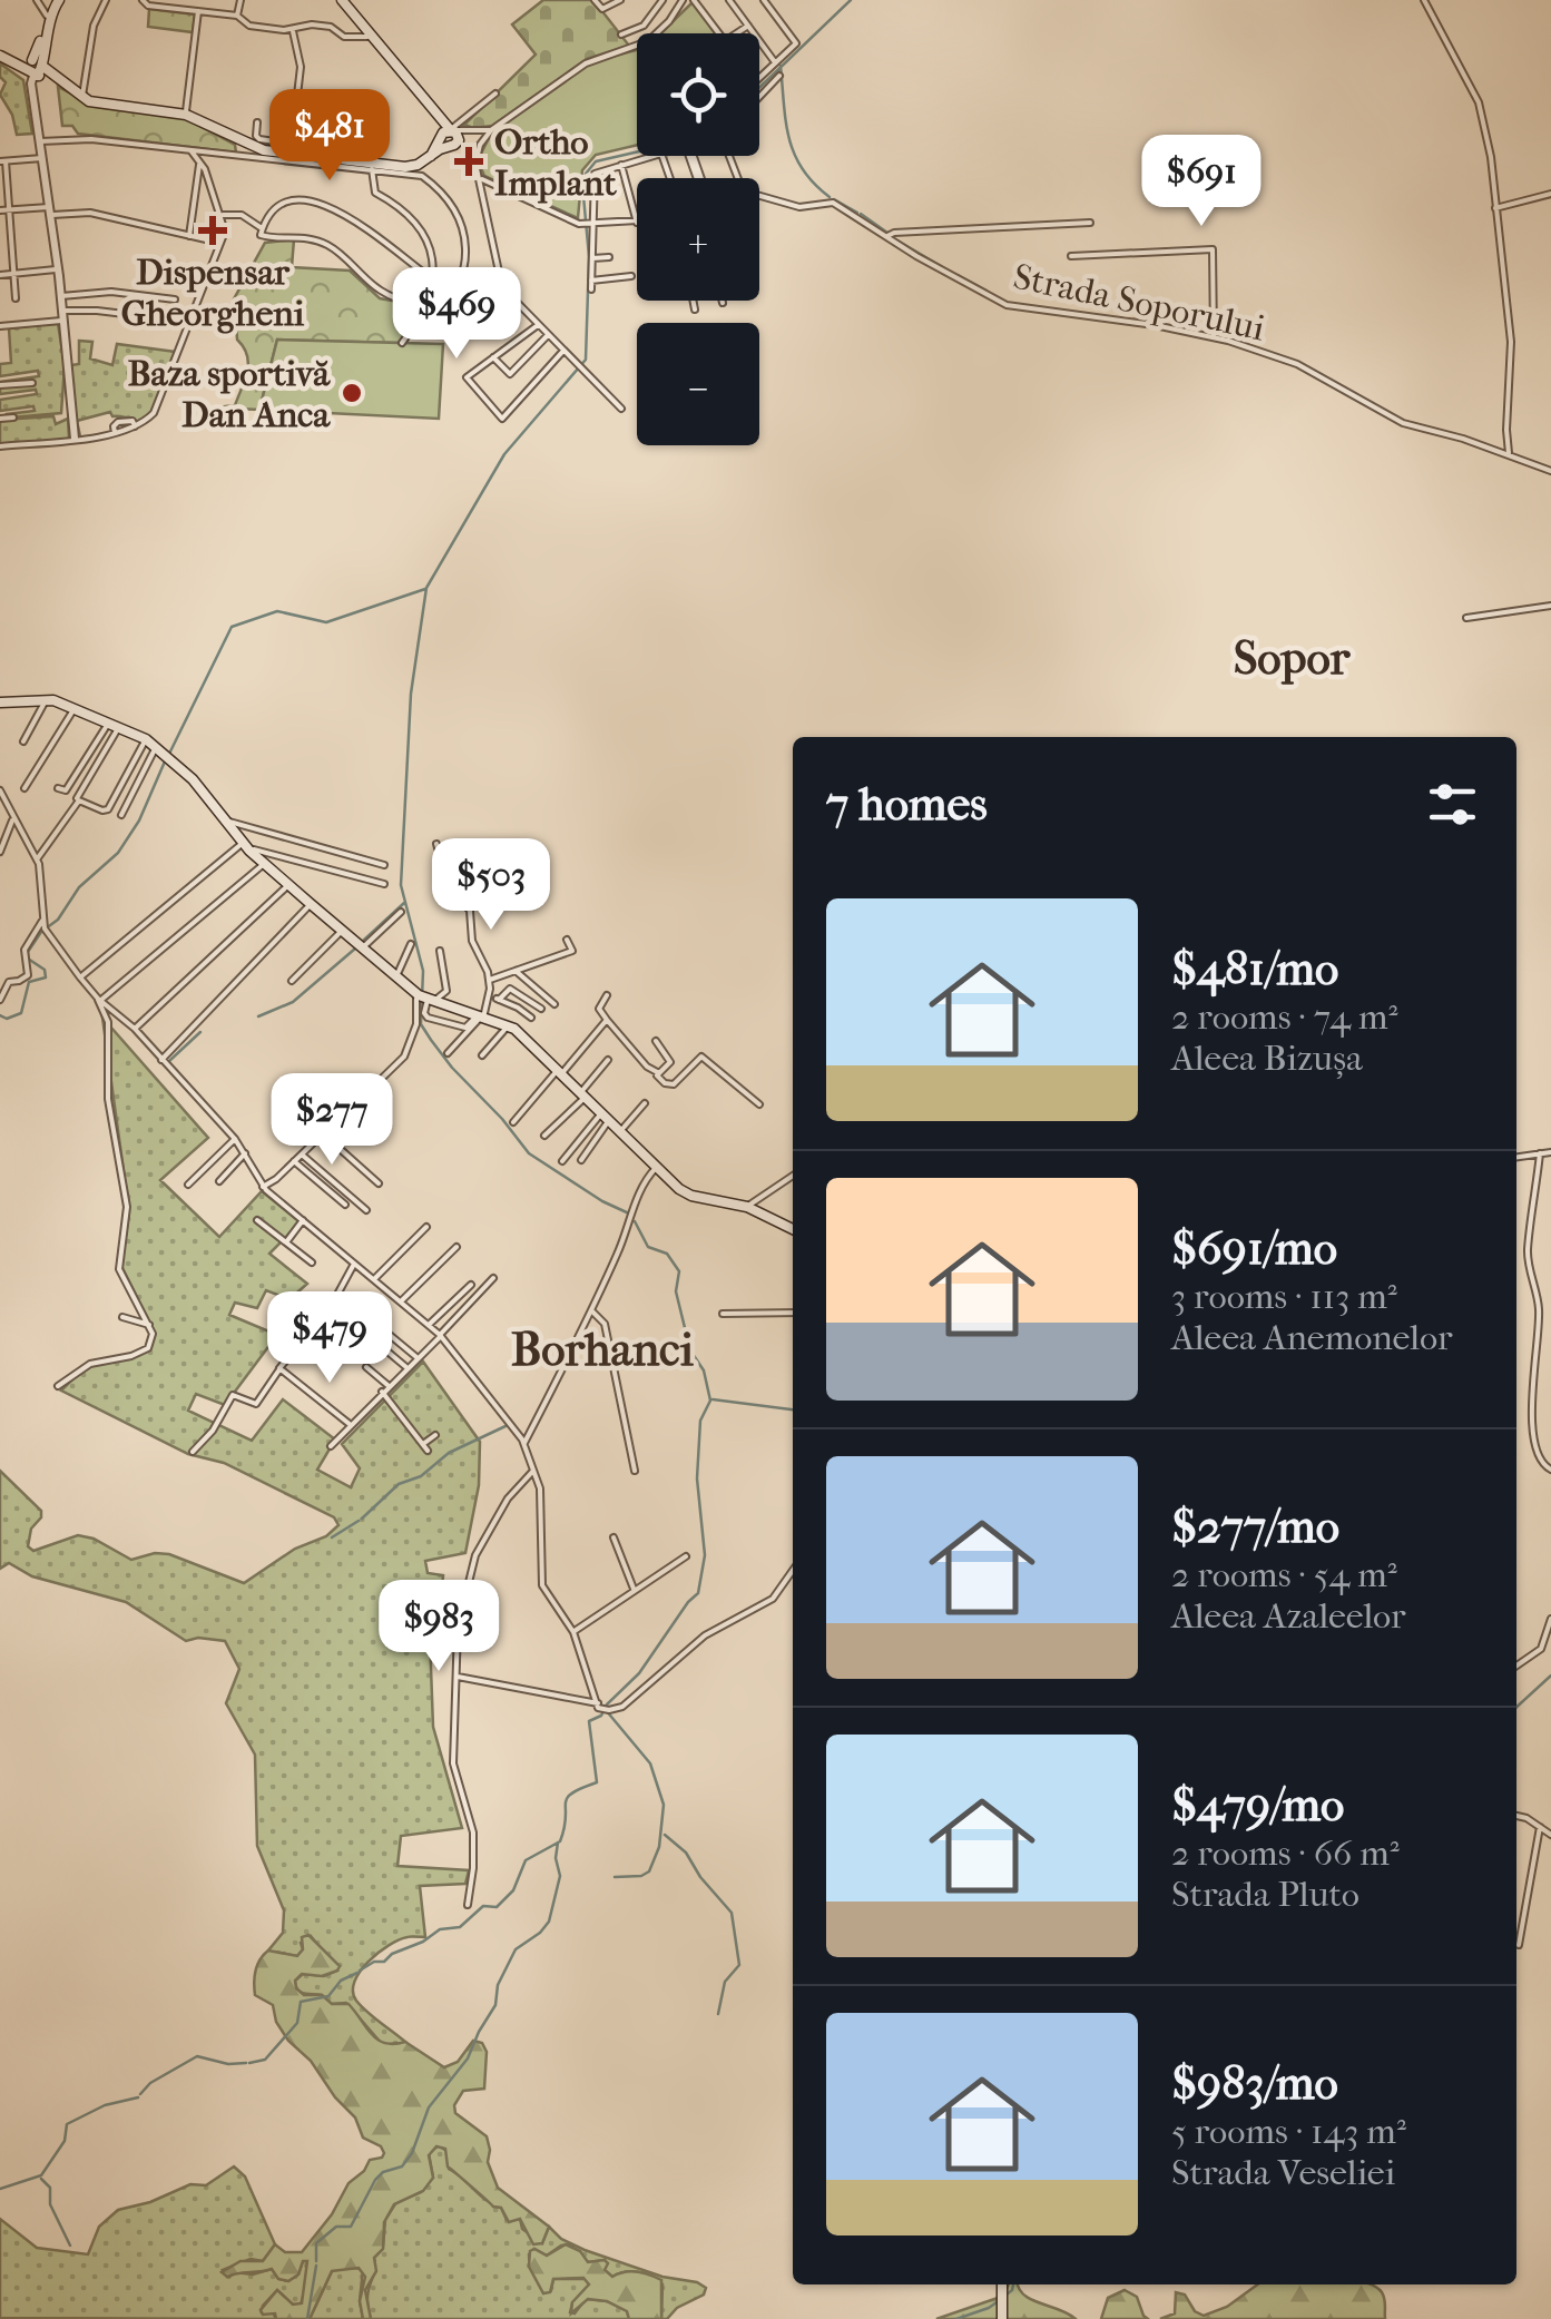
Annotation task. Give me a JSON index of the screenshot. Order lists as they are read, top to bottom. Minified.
{"streets":{"street":["Strada Soporului"]},"districts":["Sopor","Borhanci"],"places":{"health":["Ortho Implant","Dispensar Gheorgheni"],"other":["Baza sportivă Dan Anca"]},"page":{"map_buttons":["+","−"],"price":["$481","$691","$469","$503","$277","$479","$983"],"heading":"7 homes","list":[{"name":"$481/mo","note":"2 rooms · 74 m² · Aleea Bizușa"},{"name":"$691/mo","note":"3 rooms · 113 m² · Aleea Anemonelor"},{"name":"$277/mo","note":"2 rooms · 54 m² · Aleea Azaleelor"},{"name":"$479/mo","note":"2 rooms · 66 m² · Strada Pluto"},{"name":"$983/mo","note":"5 rooms · 143 m² · Strada Veseliei"}]}}
